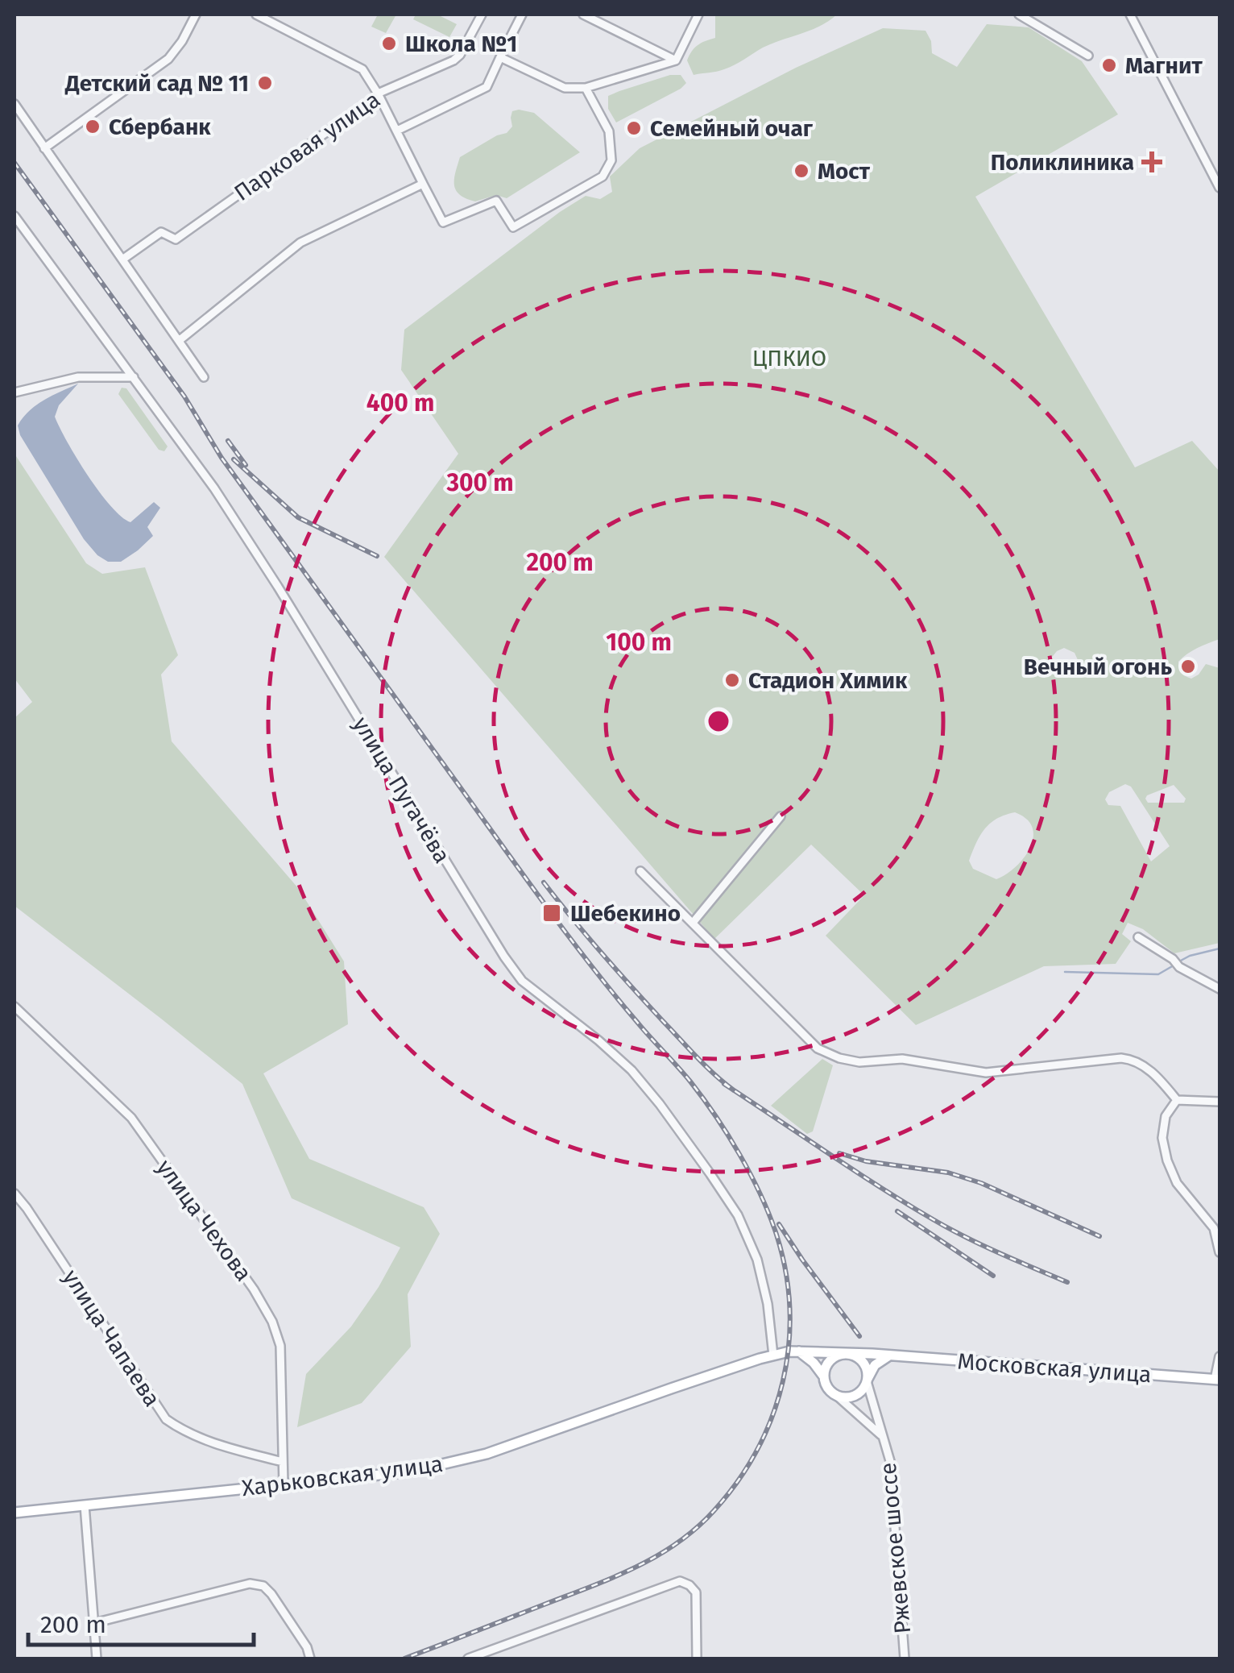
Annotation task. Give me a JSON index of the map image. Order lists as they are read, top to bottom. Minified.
{"streets":{"main road":["Московская улица","Харьковская улица"],"street":["Парковая улица","улица Пугачёва","улица Чехова","улица Чапаева","Ржевское шоссе"]},"crossings":[["улица Пугачёва","Харьковская улица"],["улица Чехова","улица Чапаева"],["улица Чехова","Харьковская улица"],["Московская улица","Харьковская улица"],["Московская улица","Ржевское шоссе"],["Харьковская улица","Ржевское шоссе"]],"parks":["ЦПКИО"],"places":{"other":["Школа №1","Магнит","Детский сад № 11","Сбербанк","Семейный очаг","Мост","Вечный огонь","Стадион Химик"],"health":["Поликлиника"],"transit":["Шебекино"]},"scale_bar":"200 m","rings":["400 m","300 m","200 m","100 m"]}
